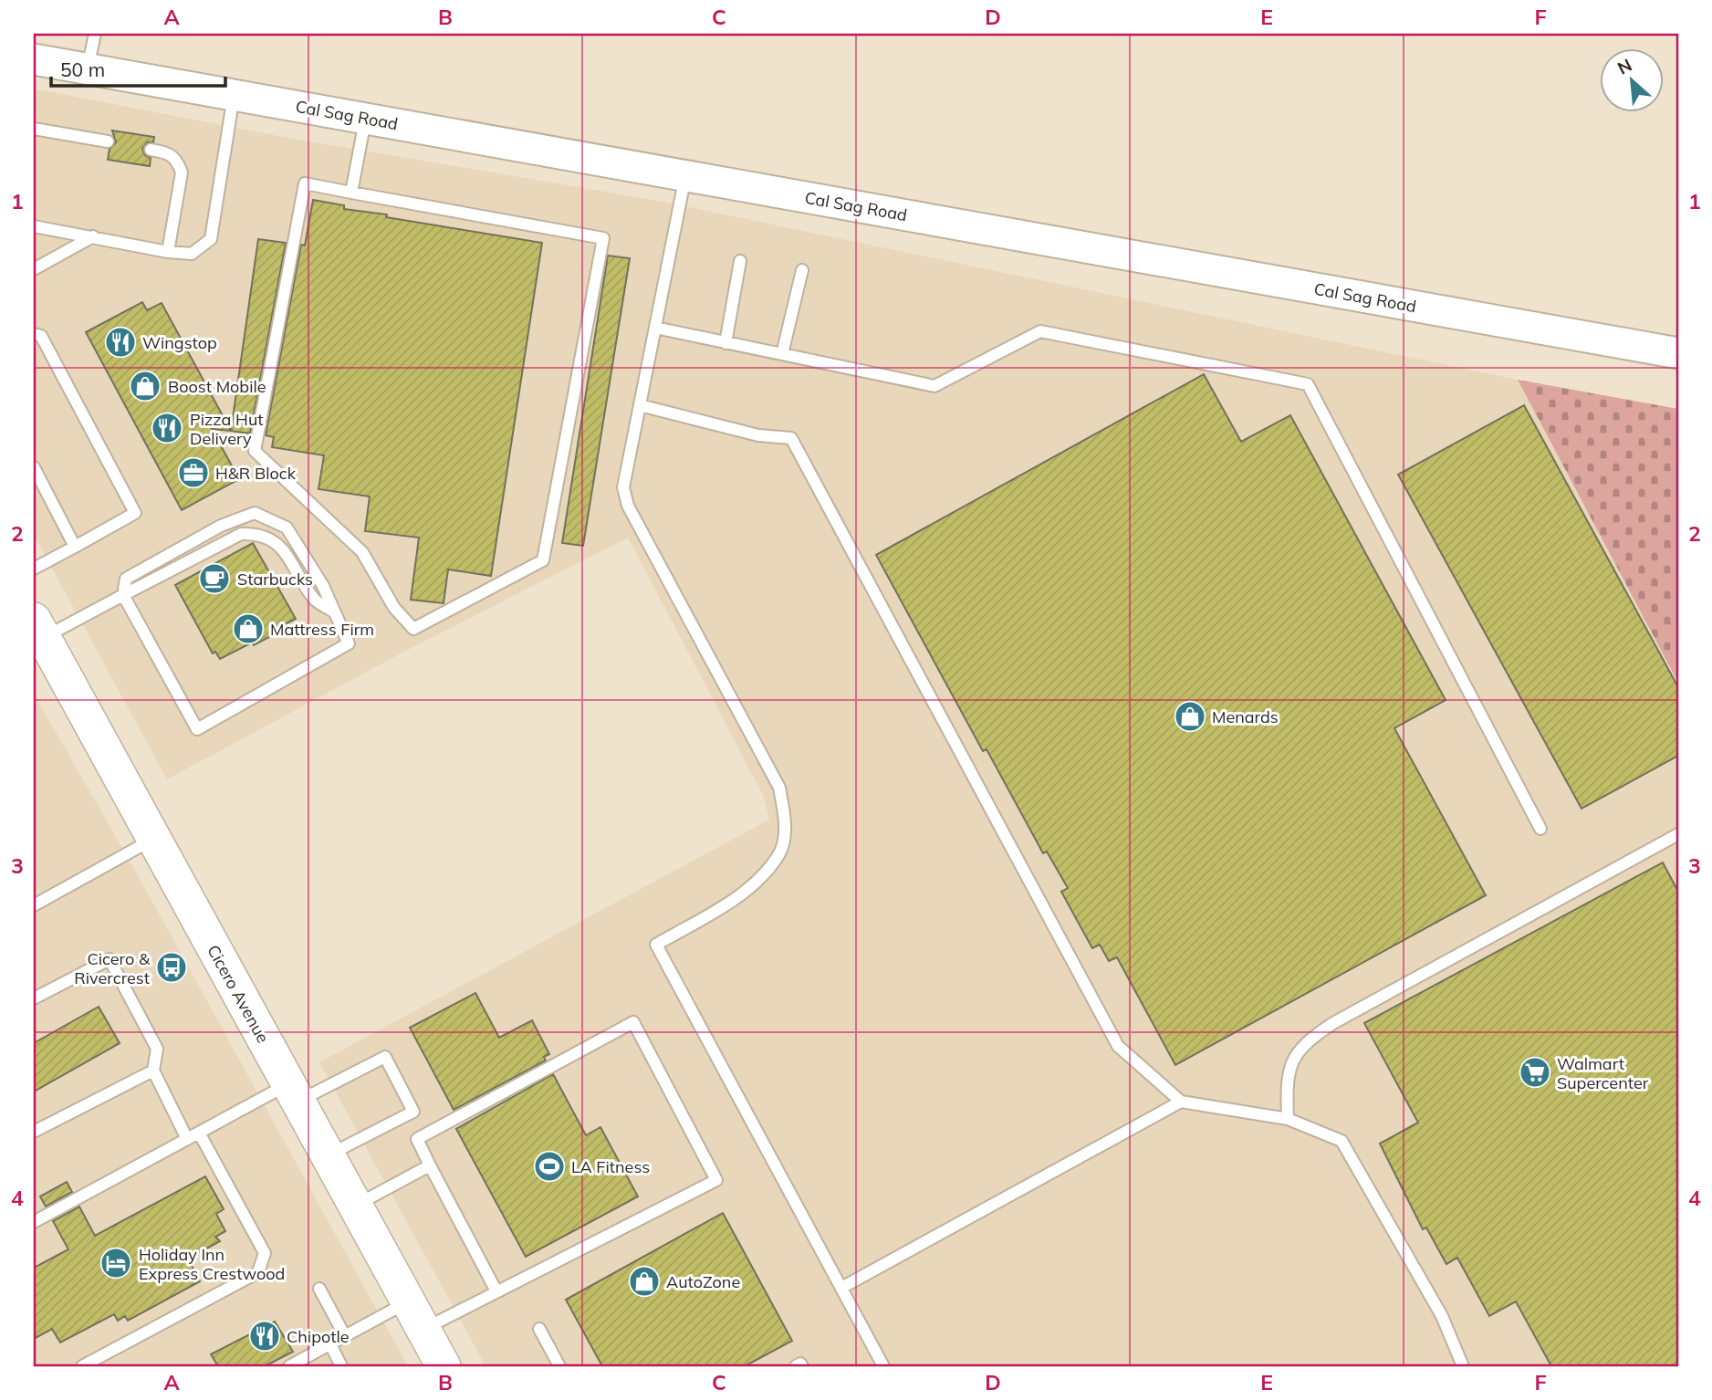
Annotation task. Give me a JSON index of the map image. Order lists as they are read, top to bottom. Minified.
{"streets":{"main road":["Cicero Avenue"],"street":["Cal Sag Road"]},"places":{"restaurant":["Wingstop","Pizza Hut Delivery","Chipotle"],"shop":["Boost Mobile","Mattress Firm","Menards","AutoZone"],"office":["H&R Block"],"cafe":["Starbucks"],"bus stop":["Cicero & Rivercrest"],"supermarket":["Walmart Supercenter"],"sports":["LA Fitness"],"hotel":["Holiday Inn Express Crestwood"]},"scale_bar":"50 m","north":"top left","grid":{"columns":["A","B","C","D","E","F"],"rows":["1","2","3","4"]}}
